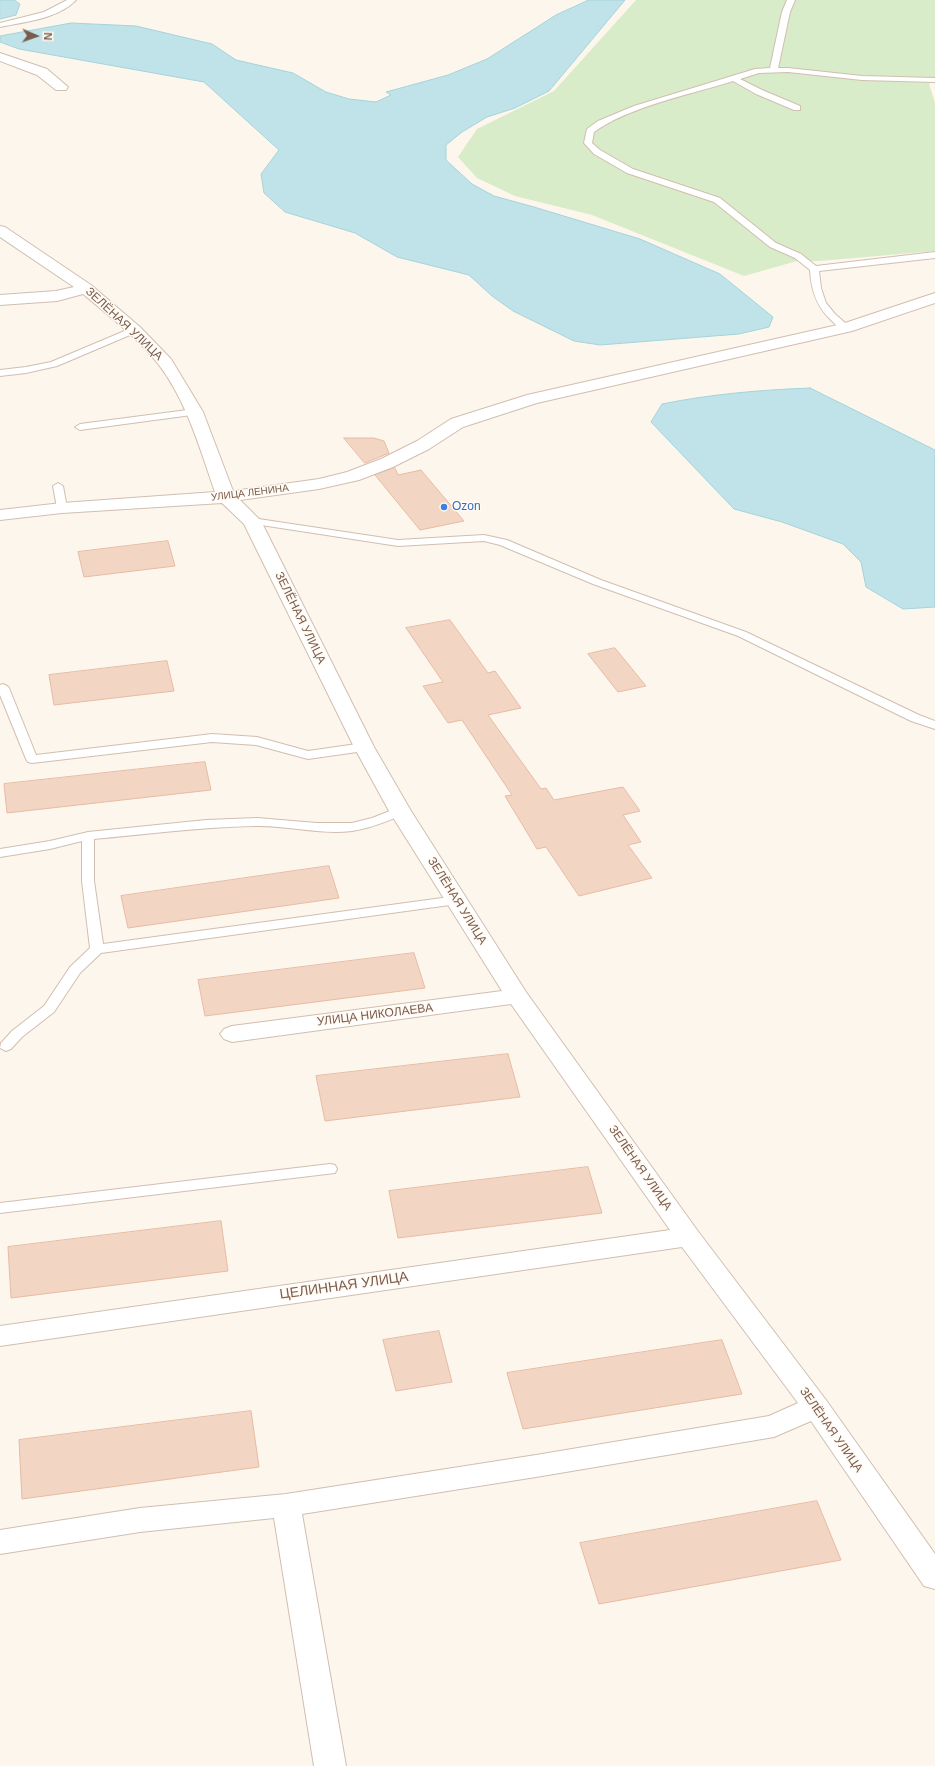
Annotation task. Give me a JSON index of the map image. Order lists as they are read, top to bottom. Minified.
{"streets":{"street":["ЗЕЛЁНАЯ УЛИЦА","УЛИЦА ЛЕНИНА","УЛИЦА НИКОЛАЕВА","ЦЕЛИННАЯ УЛИЦА"]},"crossings":[["ЗЕЛЁНАЯ УЛИЦА","УЛИЦА ЛЕНИНА"],["ЗЕЛЁНАЯ УЛИЦА","УЛИЦА НИКОЛАЕВА"],["ЗЕЛЁНАЯ УЛИЦА","ЦЕЛИННАЯ УЛИЦА"]],"places":["Ozon"],"north":"right"}
